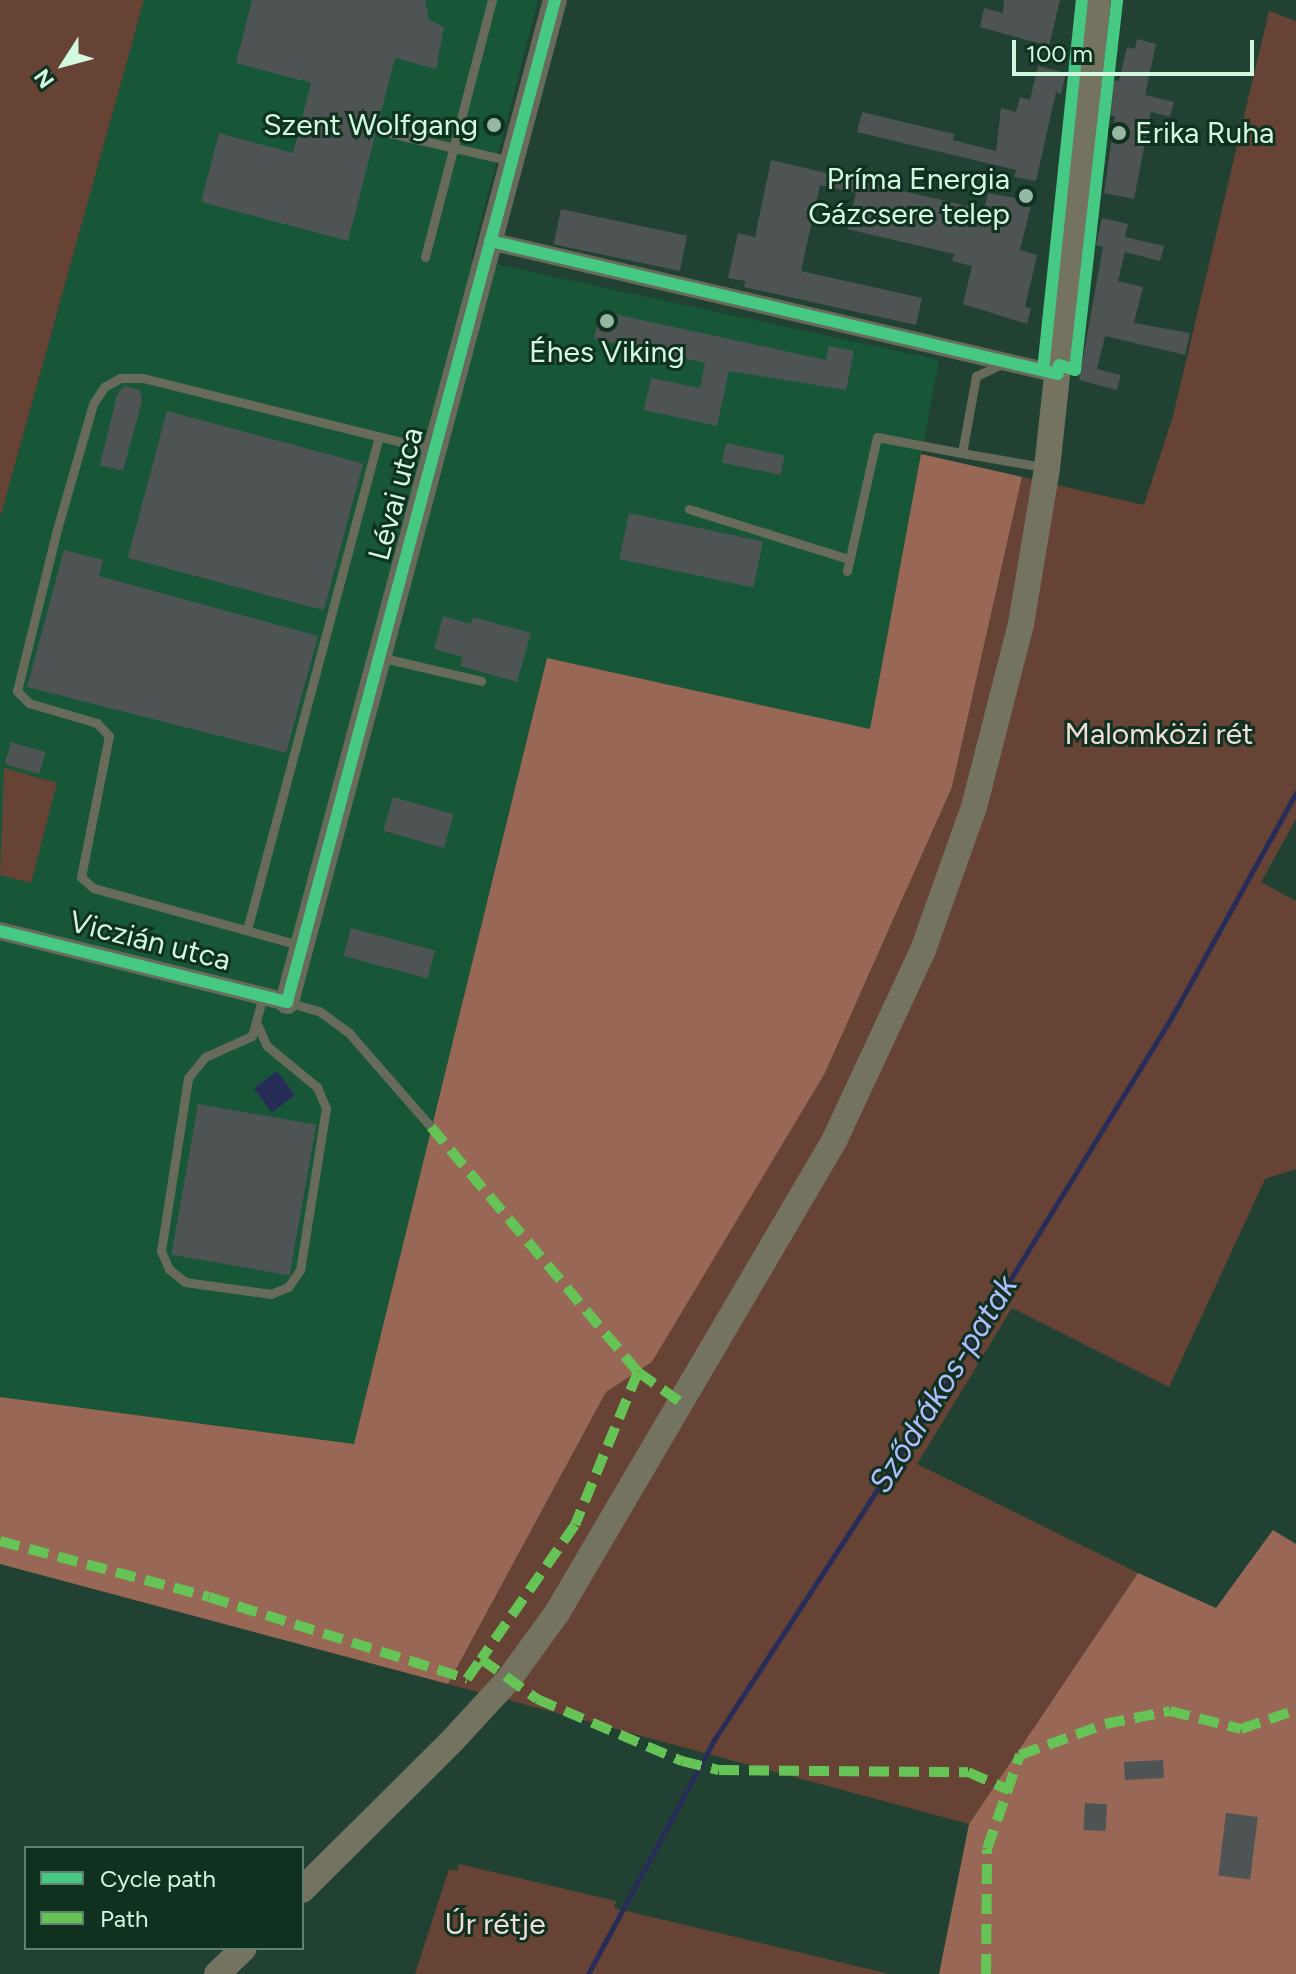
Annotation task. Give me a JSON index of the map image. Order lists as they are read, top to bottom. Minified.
{"streets":{"street":["Lévai utca","Viczián utca"]},"crossings":[["Lévai utca","Viczián utca"]],"water":["Sződrákos-patak"],"parks":["Malomközi rét","Úr rétje"],"places":["Szent Wolfgang","Erika Ruha","Príma Energia Gázcsere telep","Éhes Viking"],"legend":["Cycle path","Path"],"scale_bar":"100 m","north":"bottom left"}
